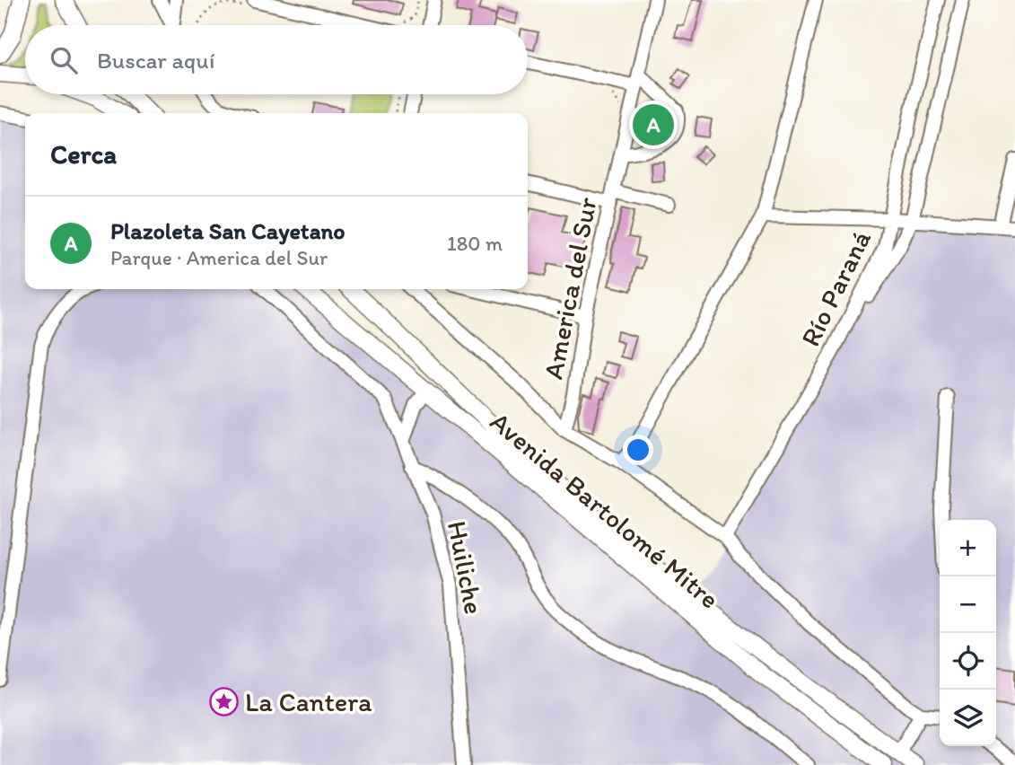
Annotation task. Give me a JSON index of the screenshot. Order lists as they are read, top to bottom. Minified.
{"streets":{"main road":["Avenida Bartolomé Mitre"],"street":["America del Sur","Río Paraná","Huiliche"]},"places":{"place":["La Cantera"]},"page":{"search":"Buscar aquí","pins":"A","heading":"Cerca","list":[{"mark":"A","name":"Plazoleta San Cayetano","note":"Parque · America del Sur","value":"180 m"}],"map_buttons":["+","−"]}}
